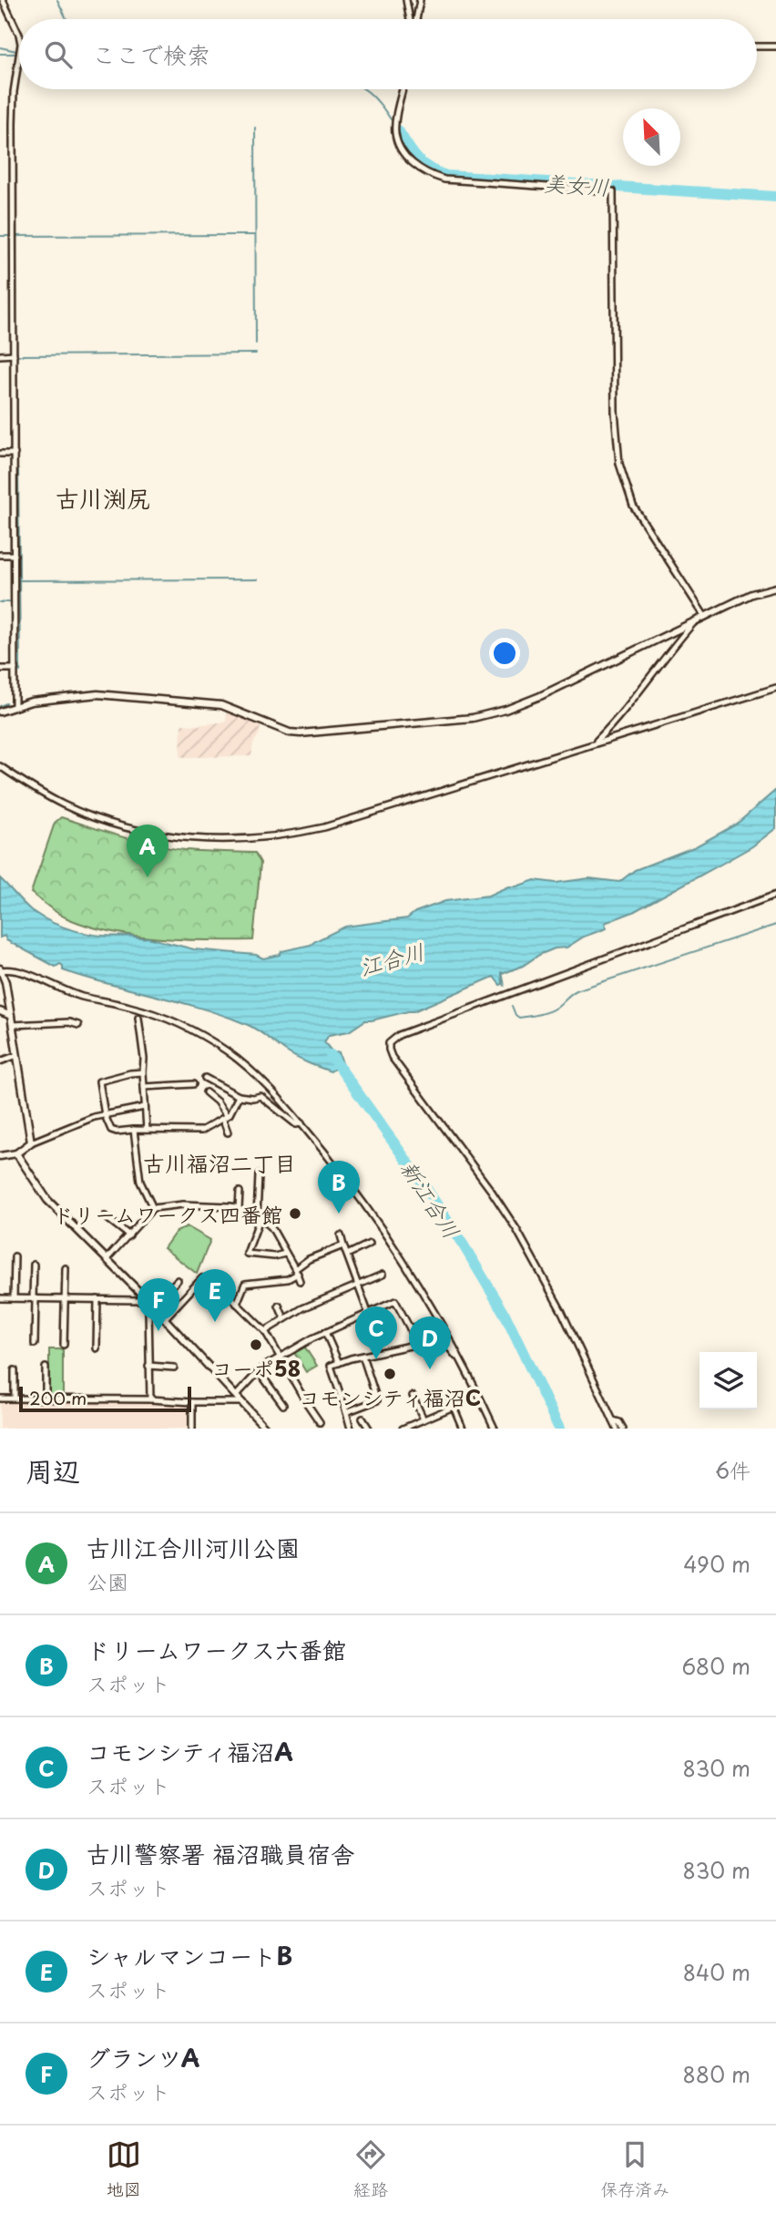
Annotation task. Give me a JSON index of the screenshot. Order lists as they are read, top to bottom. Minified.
{"districts":["古川渕尻","古川福沼二丁目"],"water":["美女川","江合川","新江合川"],"places":["ドリームワークス四番館","コーポ58","コモンシティ福沼C"],"scale_bar":"200 m","north":"top left","page":{"search":"ここで検索","pins":["A","B","E","F","C","D"],"scale":"200 m","heading":["周辺","6件"],"list":[{"mark":"A","name":"古川江合川河川公園","note":"公園","value":"490 m"},{"mark":"B","name":"ドリームワークス六番館","note":"スポット","value":"680 m"},{"mark":"C","name":"コモンシティ福沼A","note":"スポット","value":"830 m"},{"mark":"D","name":"古川警察署 福沼職員宿舎","note":"スポット","value":"830 m"},{"mark":"E","name":"シャルマンコートB","note":"スポット","value":"840 m"},{"mark":"F","name":"グランツA","note":"スポット","value":"880 m"}],"nav":["地図","経路","保存済み"]}}
